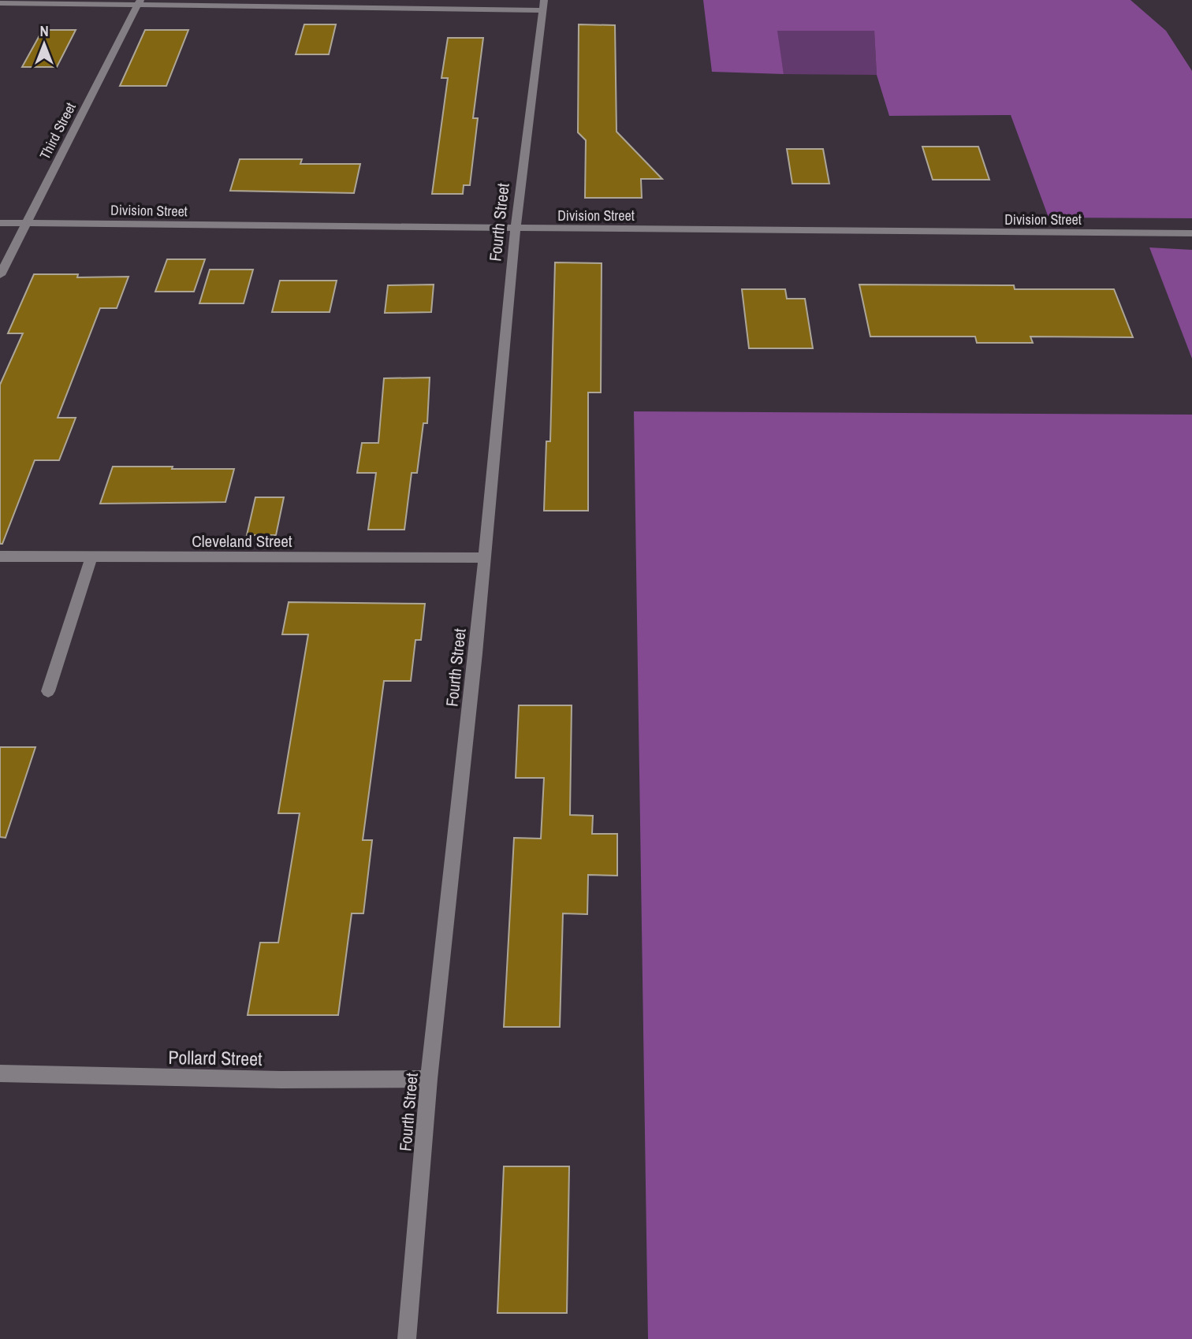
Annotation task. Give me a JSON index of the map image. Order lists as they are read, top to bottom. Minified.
{"streets":{"street":["Third Street","Division Street","Fourth Street","Cleveland Street","Pollard Street"]},"crossings":[["Third Street","Division Street"],["Division Street","Fourth Street"],["Fourth Street","Cleveland Street"],["Fourth Street","Pollard Street"]],"north":"top"}
